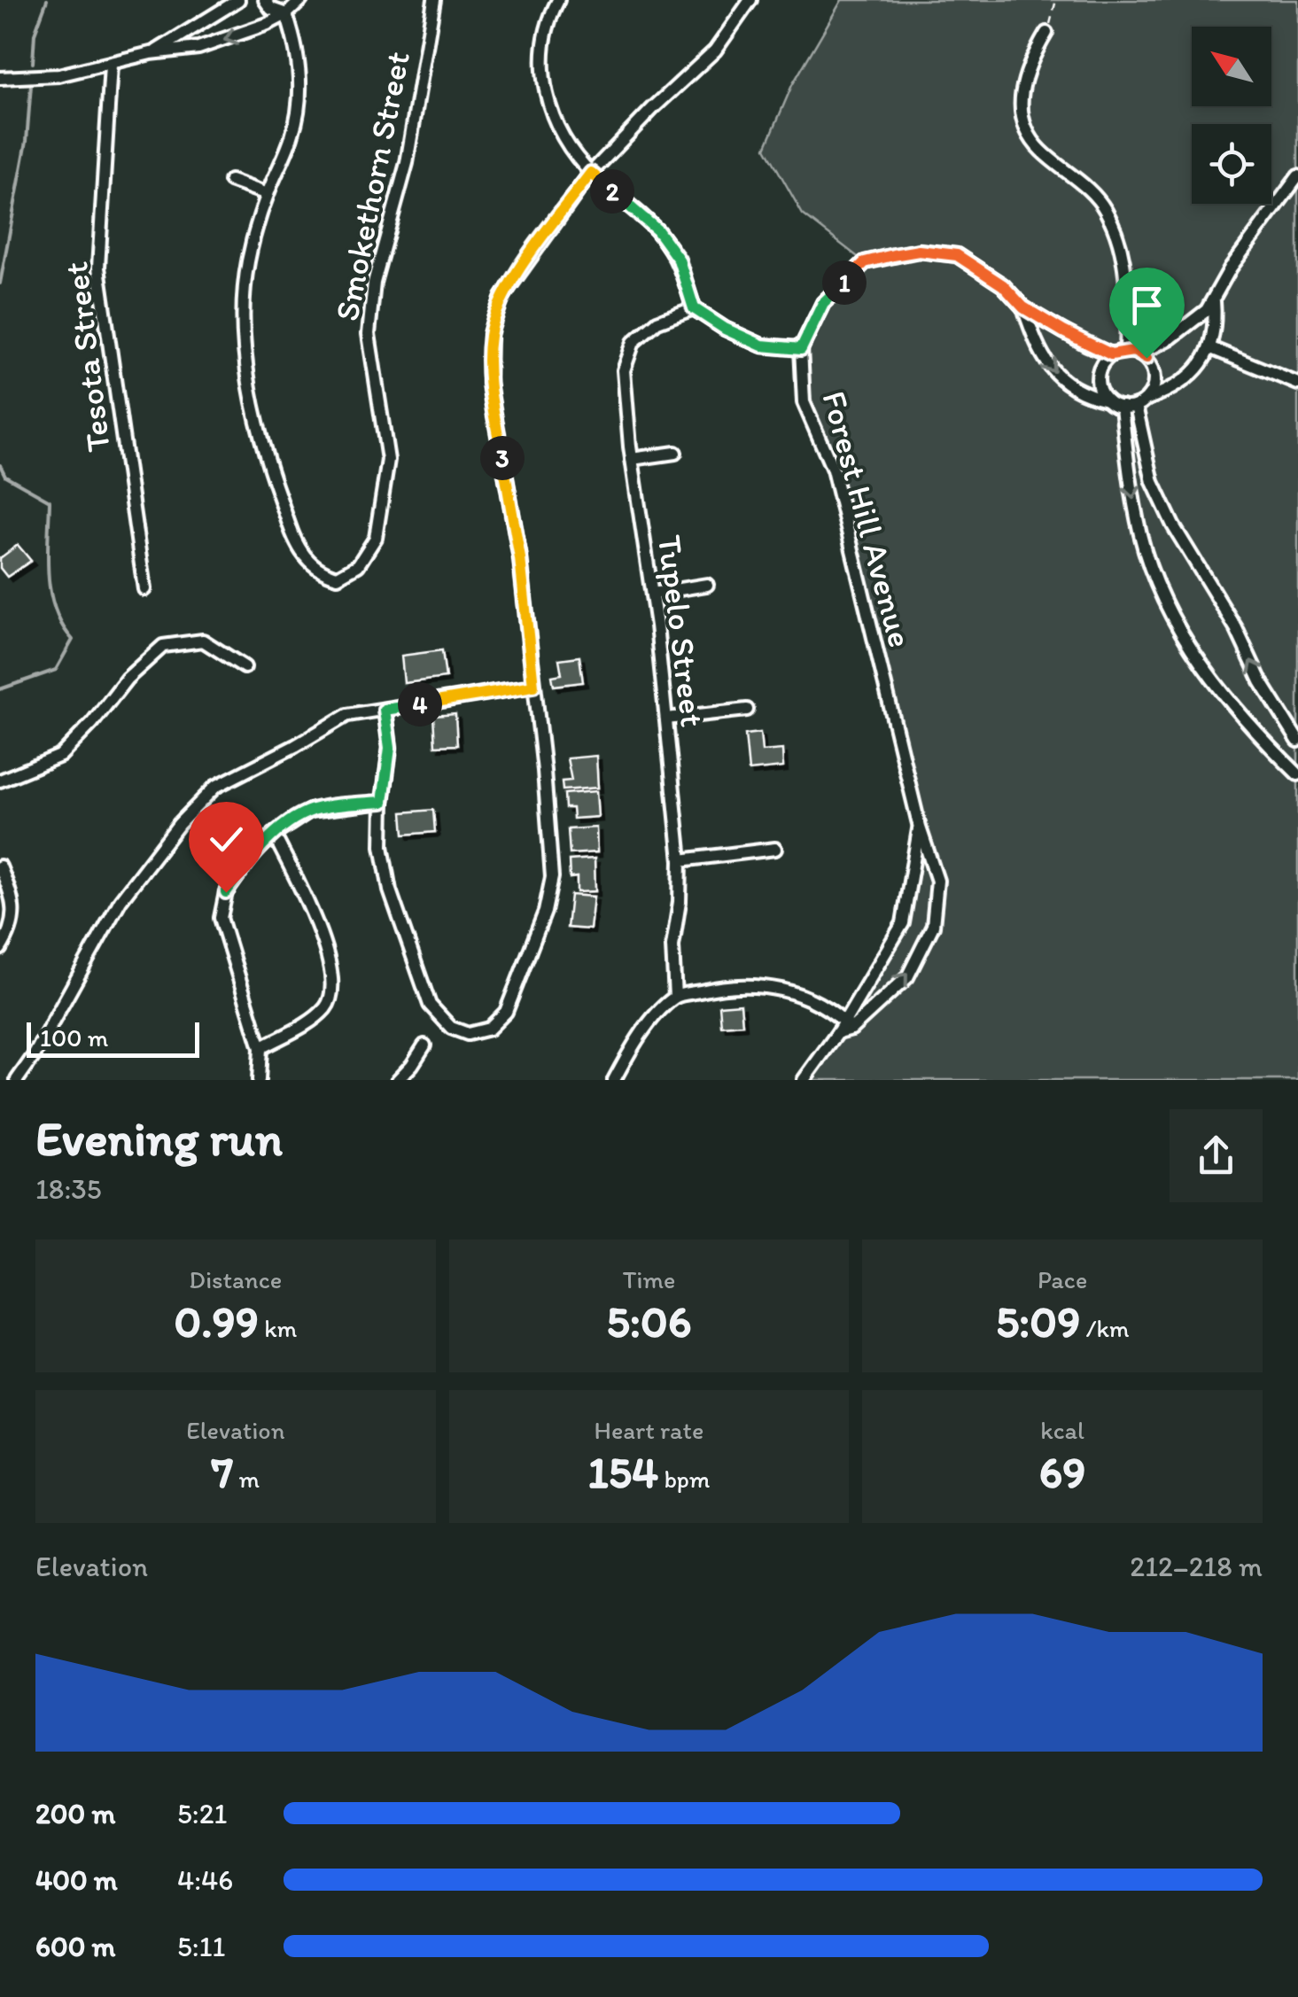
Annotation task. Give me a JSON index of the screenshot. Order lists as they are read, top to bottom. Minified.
{"streets":{"street":["Smokethorn Street","Tesota Street","Forest Hill Avenue","Tupelo Street"]},"scale_bar":"100 m","north":"top left","page":{"pins":["2","1","3","4"],"scale":"100 m","heading":["Evening run","18:35"],"stats":[["Distance","0.99 km"],["Time","5:06"],["Pace","5:09 /km"],["Elevation","7 m"],["Heart rate","154 bpm"],["kcal","69"]],"chart":["Elevation","212–218 m"],"list":[{"name":"200 m","note":"5:21"},{"name":"400 m","note":"4:46"},{"name":"600 m","note":"5:11"}]}}
